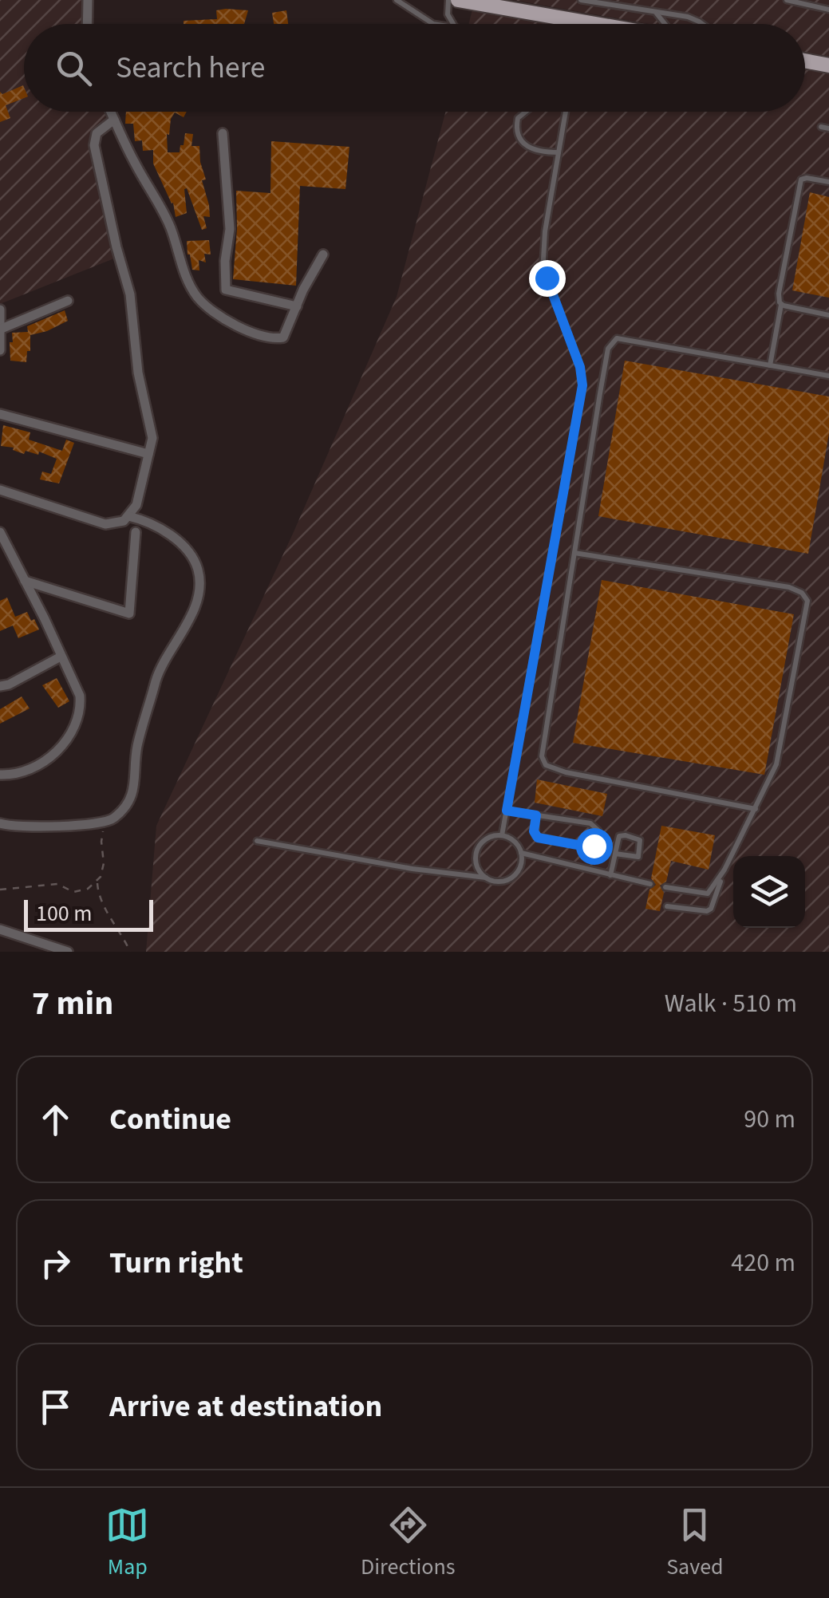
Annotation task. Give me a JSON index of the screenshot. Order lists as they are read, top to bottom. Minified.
{"scale_bar":"100 m","page":{"search":"Search here","scale":"100 m","heading":["7 min","Walk · 510 m"],"list":[["Continue","90 m"],["Turn right","420 m"],"Arrive at destination"],"nav":["Map","Directions","Saved"]}}
